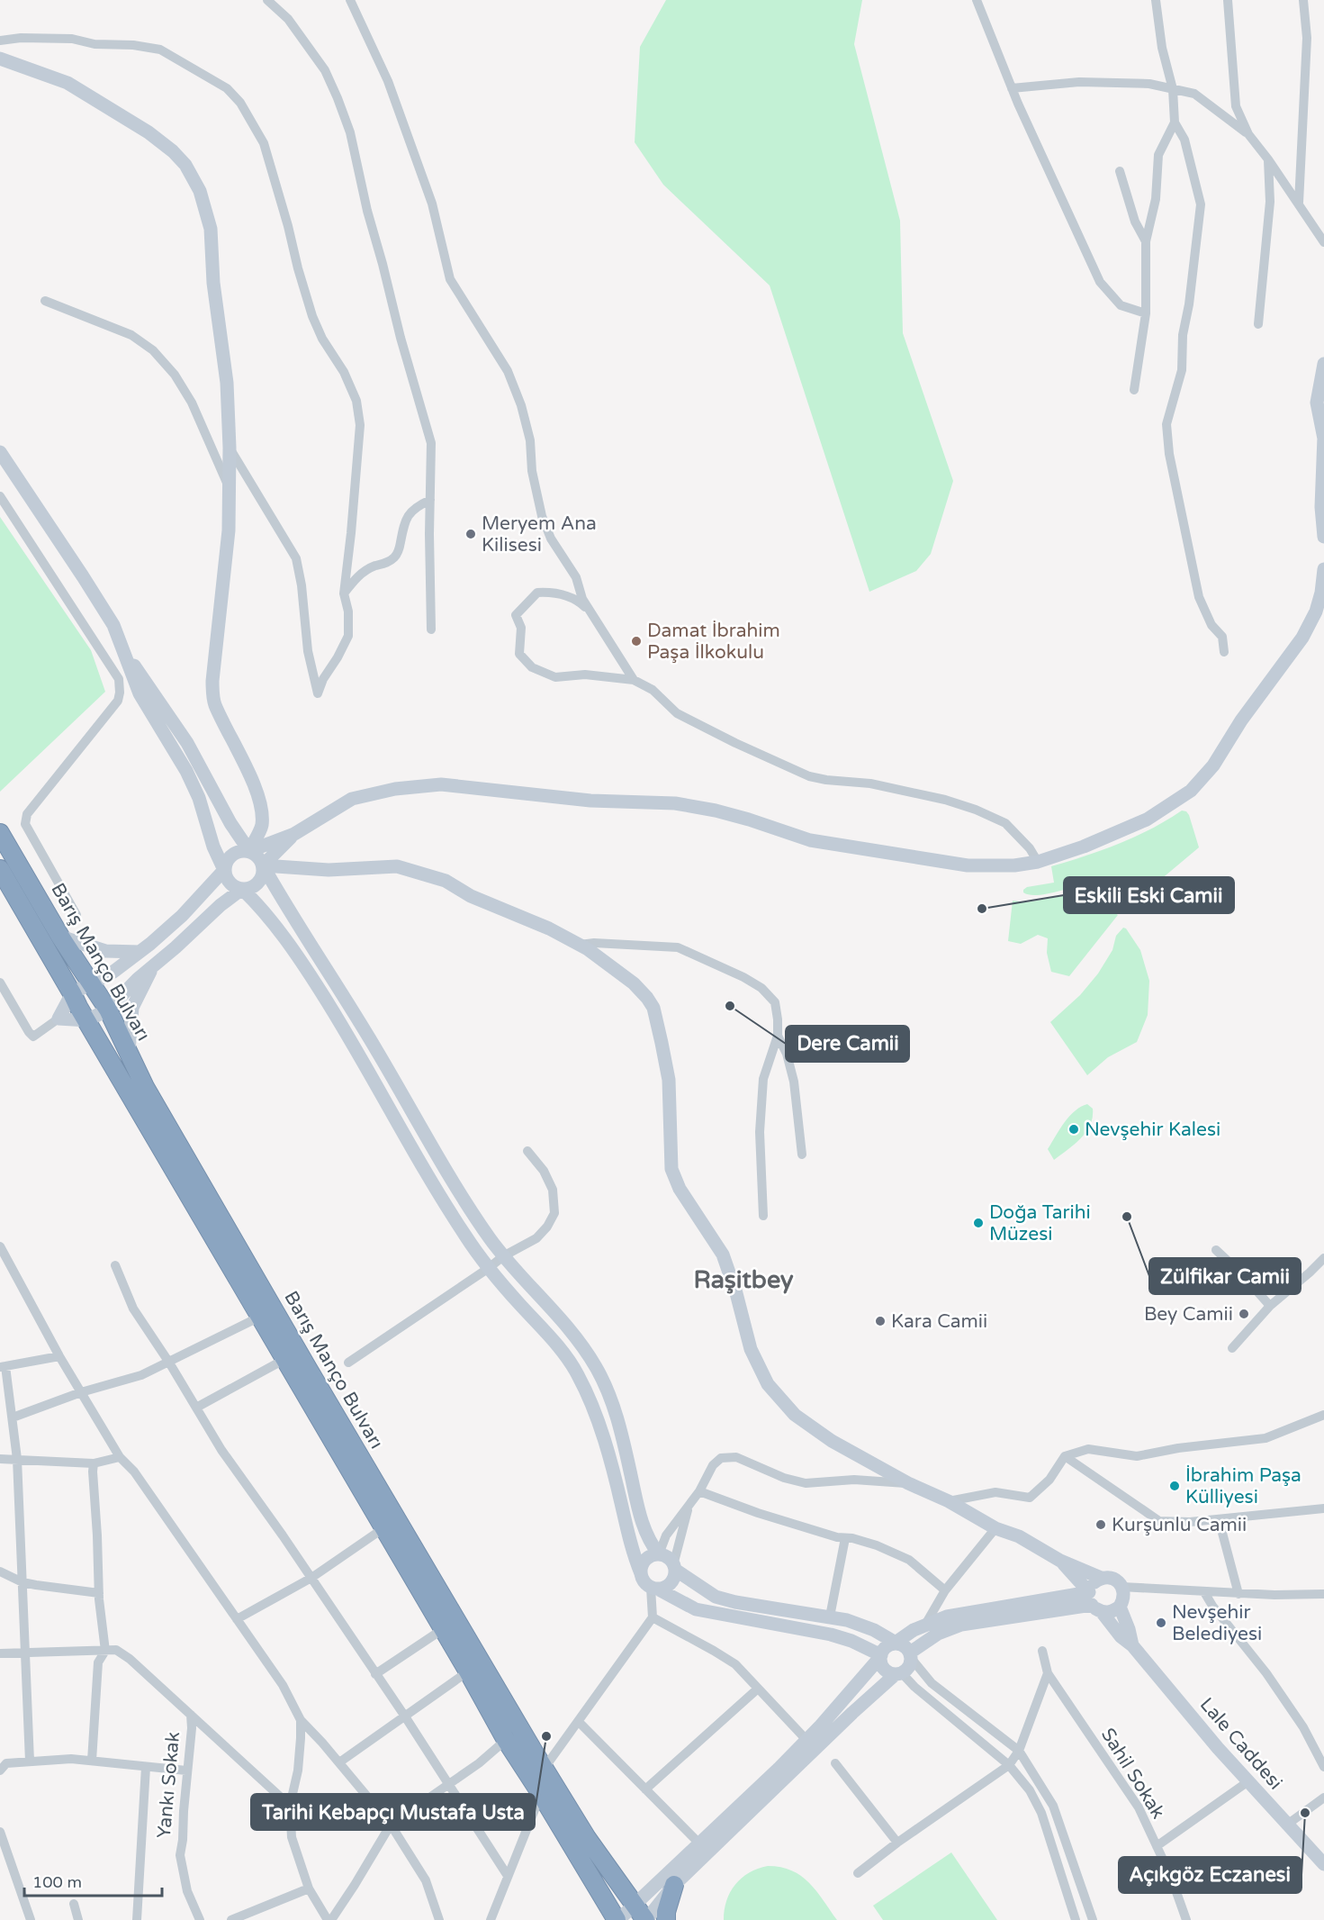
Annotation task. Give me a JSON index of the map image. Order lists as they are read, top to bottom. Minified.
{"streets":{"highway":["Barış Manço Bulvarı"],"street":["Lale Caddesi","Sahil Sokak","Yankı Sokak"]},"districts":["Raşitbey"],"places":["Meryem Ana Kilisesi","Damat İbrahim Paşa İlkokulu","Eskili Eski Camii","Dere Camii","Nevşehir Kalesi","Zülfikar Camii","Doğa Tarihi Müzesi","Bey Camii","Kara Camii","İbrahim Paşa Külliyesi","Kurşunlu Camii","Nevşehir Belediyesi","Tarihi Kebapçı Mustafa Usta","Açıkgöz Eczanesi"],"scale_bar":"100 m"}
